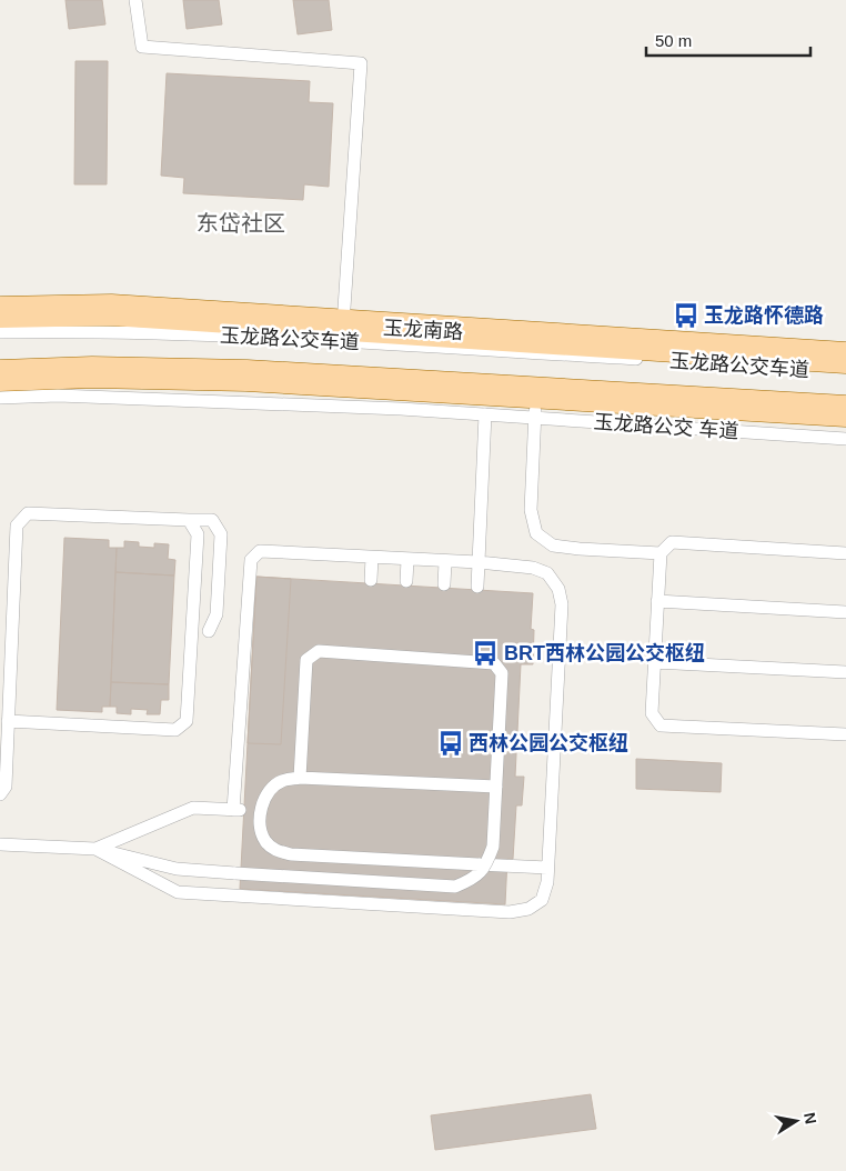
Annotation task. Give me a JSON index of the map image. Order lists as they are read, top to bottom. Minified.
{"streets":{"main road":["玉龙南路"],"lane":["玉龙路公交车道","玉龙路公交 车道"]},"districts":["东岱社区"],"places":{"bus stop":["玉龙路怀德路","BRT西林公园公交枢纽","西林公园公交枢纽"]},"scale_bar":"50 m","north":"right"}
